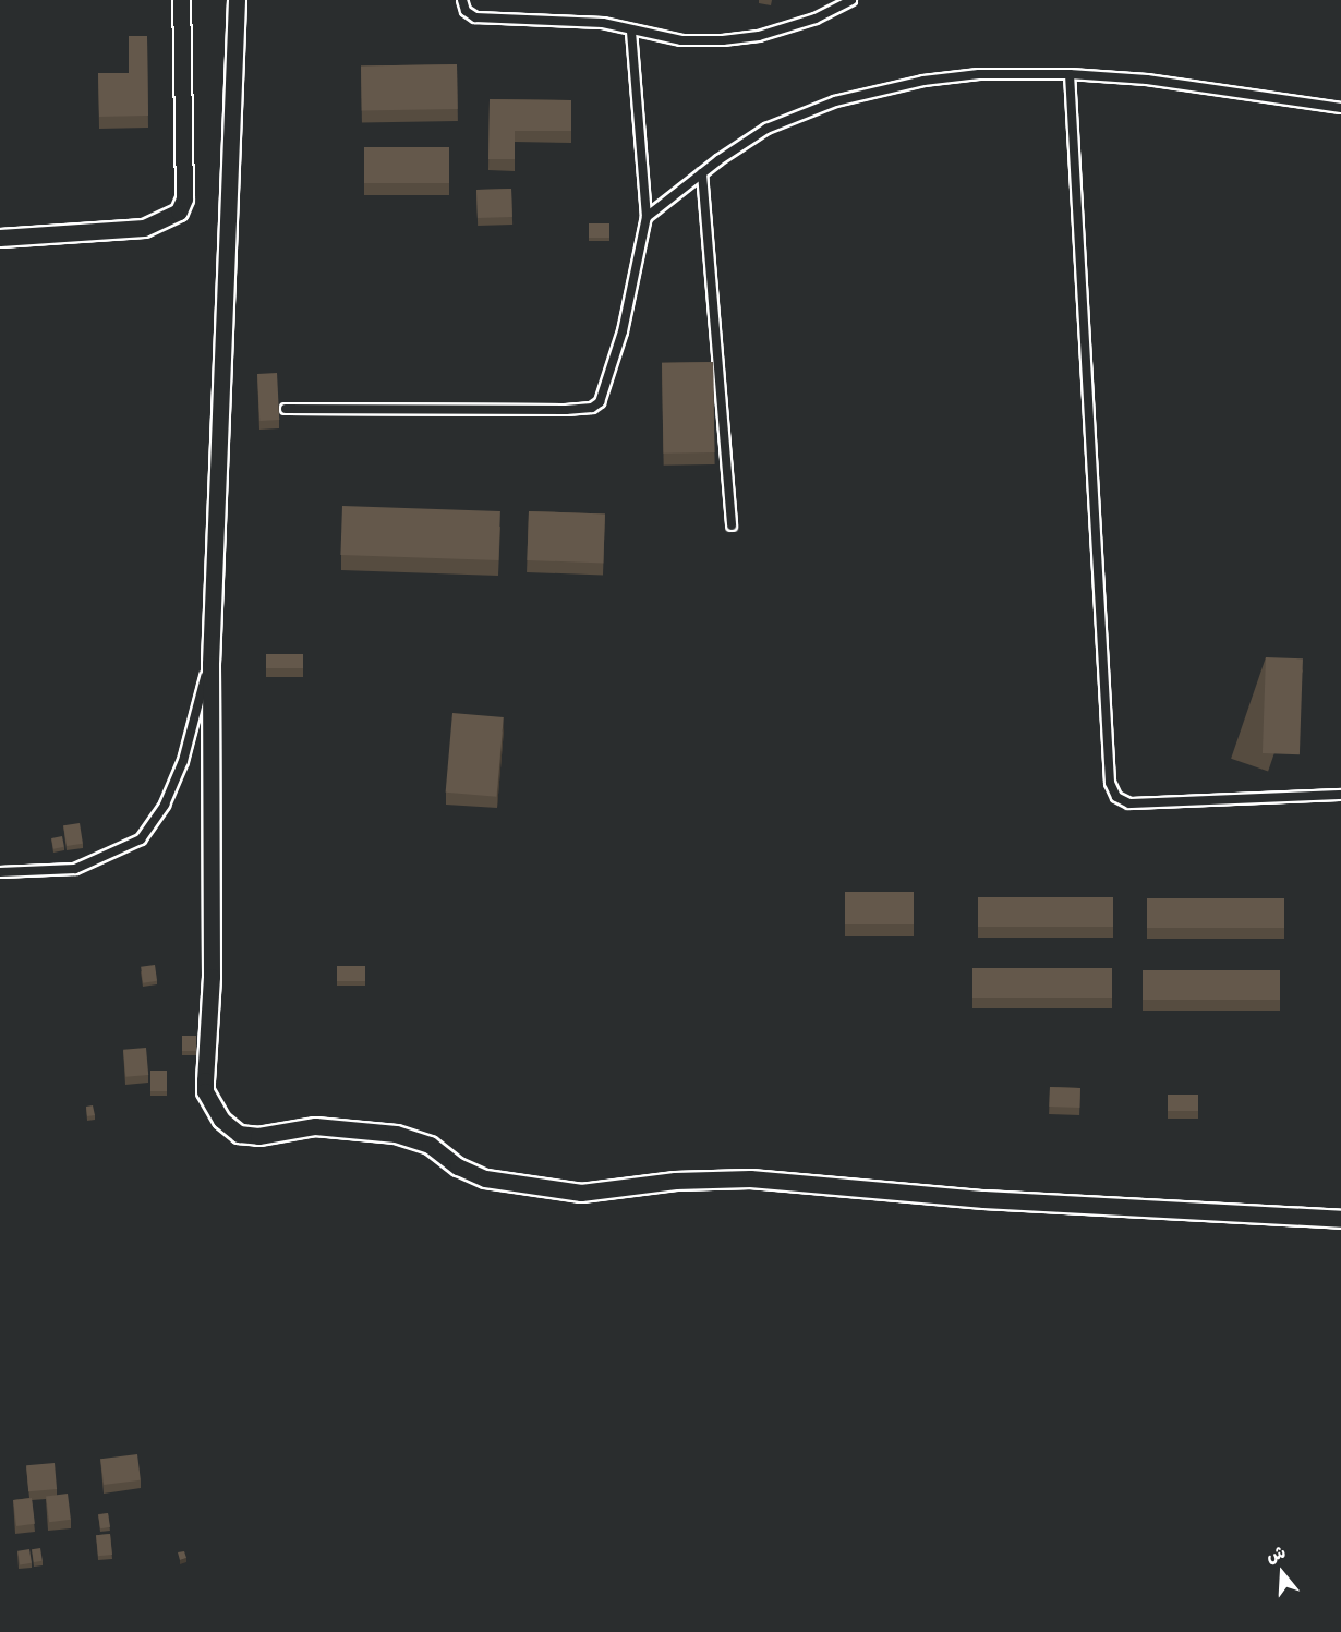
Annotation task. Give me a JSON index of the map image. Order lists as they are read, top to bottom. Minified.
{"north":"top"}
